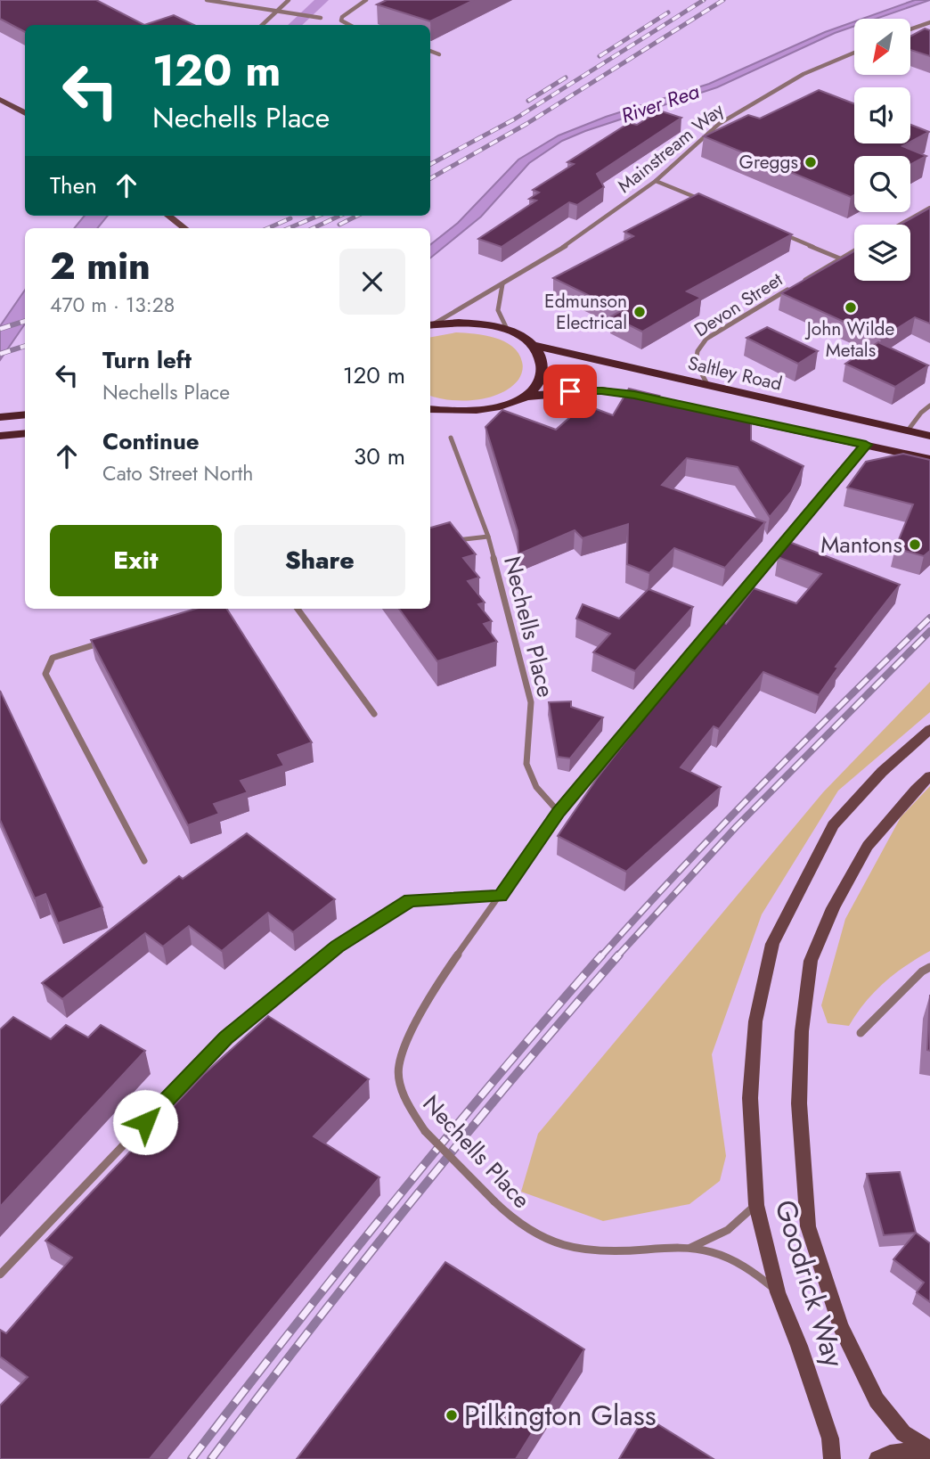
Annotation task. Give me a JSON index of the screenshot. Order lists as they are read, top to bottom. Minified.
{"streets":{"main road":["Saltley Road","Goodrick Way"],"street":["Mainstream Way","Devon Street","Nechells Place"]},"crossings":[["Mainstream Way","Saltley Road"],["Devon Street","Saltley Road"],["Nechells Place","Goodrick Way"]],"water":["River Rea"],"places":["Greggs","John Wilde Metals","Edmunson Electrical","Mantons","Pilkington Glass"],"north":"bottom left","page":{"turn":["120 m","Nechells Place"],"then":"Then","heading":["2 min","470 m · 13:28"],"list":[{"name":"Turn left","note":"Nechells Place","value":"120 m"},{"name":"Continue","note":"Cato Street North","value":"30 m"}],"buttons":["Exit","Share"]}}
